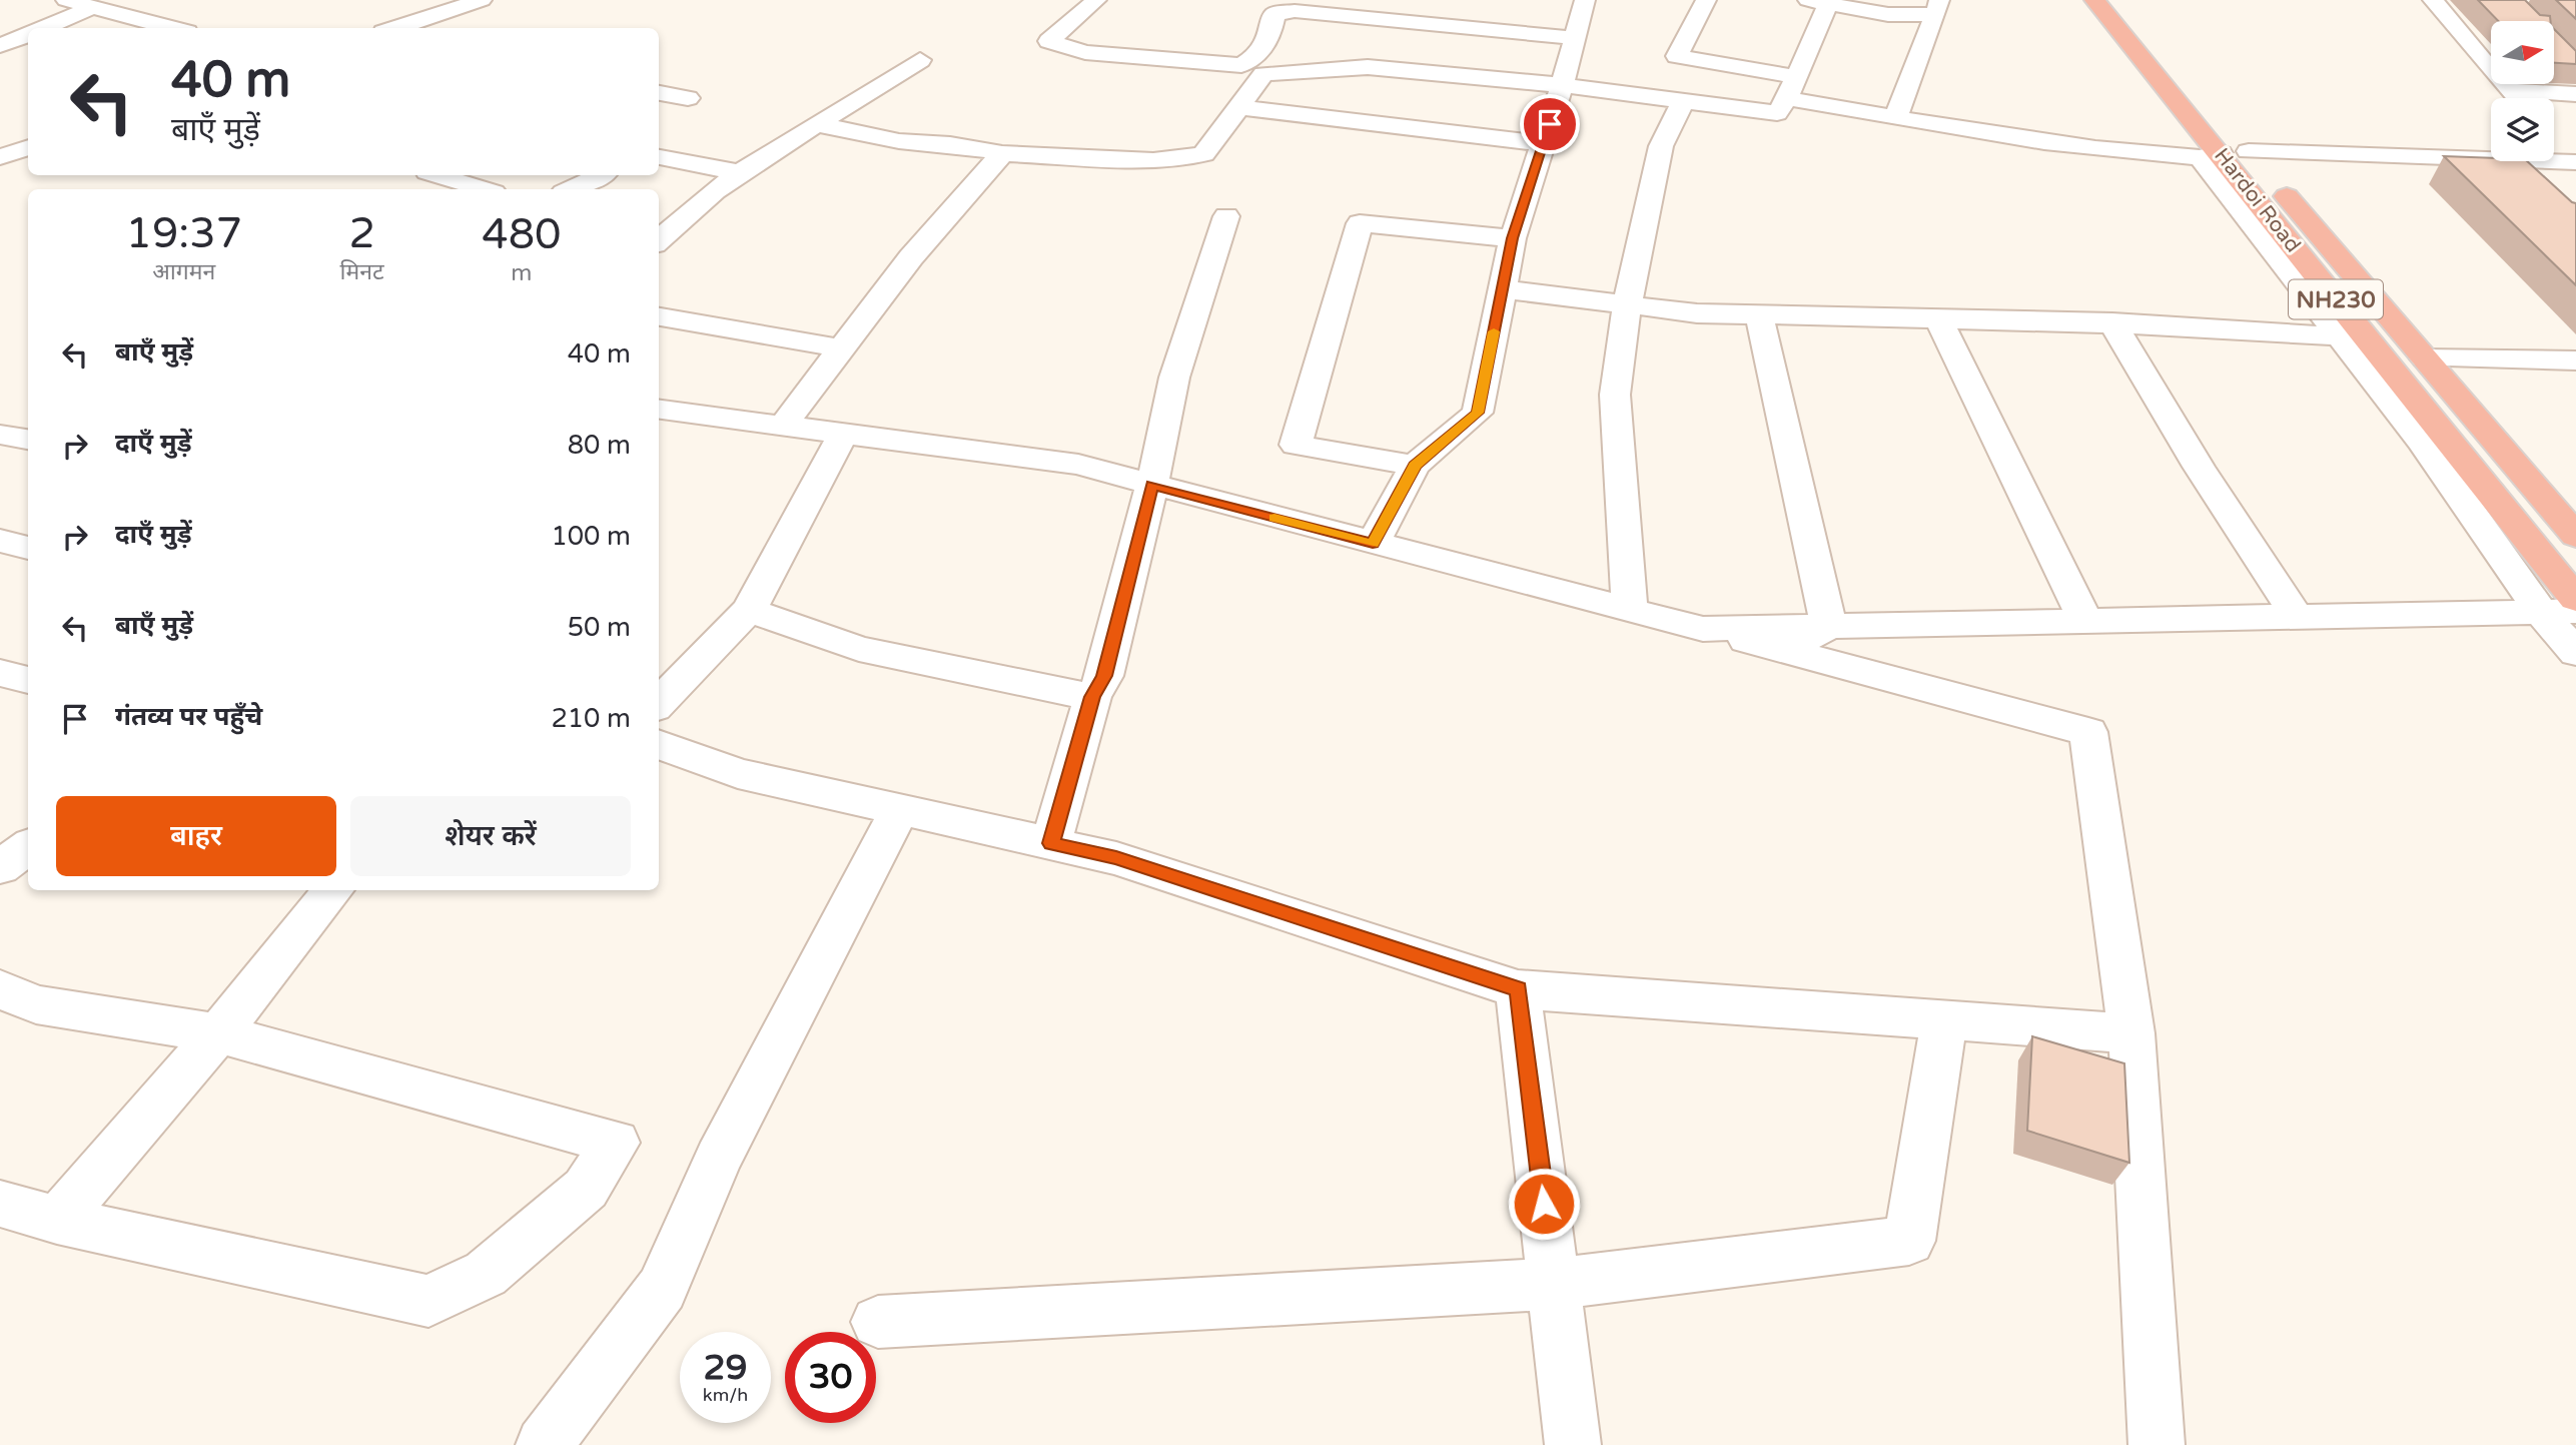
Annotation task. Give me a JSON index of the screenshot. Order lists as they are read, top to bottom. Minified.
{"streets":{"highway":["Hardoi Road","NH230"]},"north":"right","page":{"turn":["40 m","बाएँ मुड़ें"],"eta":["19:37","आगमन","2","मिनट","480","m"],"list":[{"name":"बाएँ मुड़ें","value":"40 m"},{"name":"दाएँ मुड़ें","value":"80 m"},{"name":"दाएँ मुड़ें","value":"100 m"},{"name":"बाएँ मुड़ें","value":"50 m"},{"name":"गंतव्य पर पहुँचे","value":"210 m"}],"buttons":["बाहर","शेयर करें"],"speed":"29 km/h","limit":"30"}}
